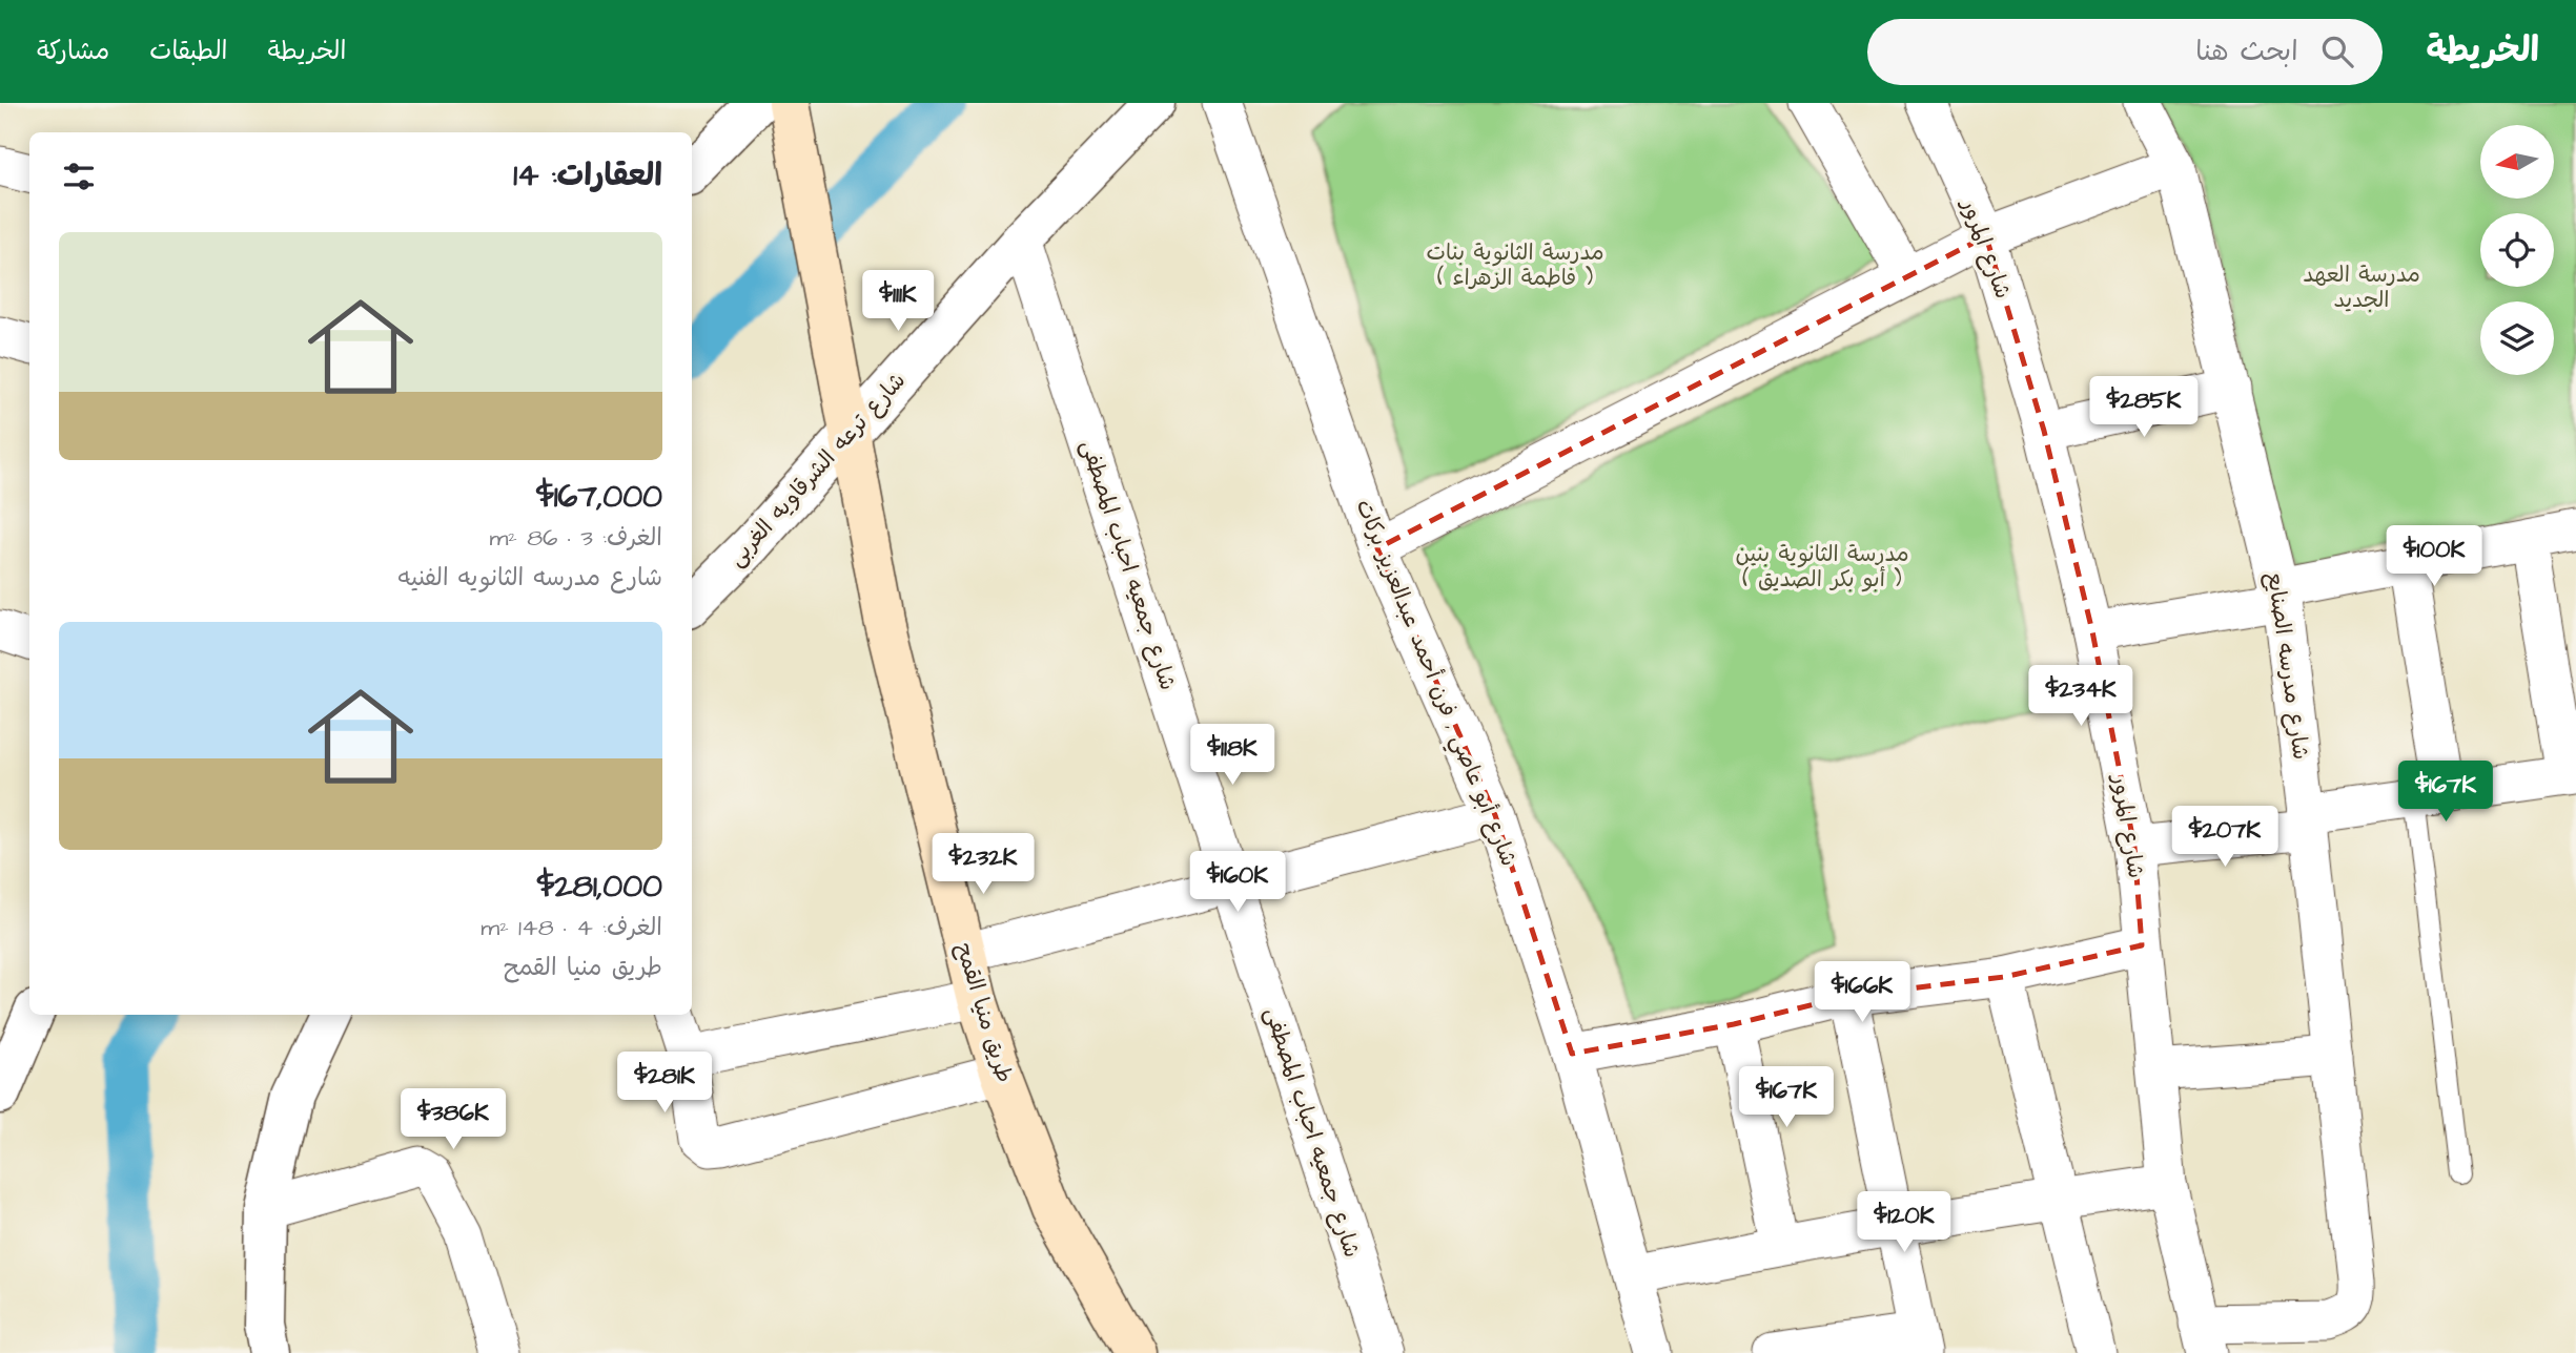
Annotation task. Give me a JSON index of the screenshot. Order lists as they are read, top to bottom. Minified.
{"streets":{"main road":["طريق منيا القمح"],"street":["شارع المرور","شارع ترعه الشرقاويه الغربى","شارع جمعيه احباب المصطفى","شارع مدرسه الصنايع","شارع أبو عاصي , فرن أحمد عبدالعزيز بركات"]},"crossings":[["شارع المرور","شارع مدرسه الصنايع"],["شارع ترعه الشرقاويه الغربى","شارع جمعيه احباب المصطفى"],["شارع ترعه الشرقاويه الغربى","طريق منيا القمح"]],"parks":["مدرسة الثانوية بنات ( فاطمة الزهراء )","مدرسة العهد الجديد","مدرسة الثانوية بنين ( أبو بكر الصديق )"],"north":"left","page":{"header":"الخريطة","search":"ابحث هنا","nav":["الخريطة","الطبقات","مشاركة"],"heading":"العقارات: 14","list":[{"name":"$167,000","note":"الغرف: 3 · 86 m² · شارع مدرسه الثانويه الفنيه"},{"name":"$281,000","note":"الغرف: 4 · 148 m² · طريق منيا القمح"}],"price":["$111K","$285K","$100K","$234K","$118K","$167K","$207K","$232K","$160K","$166K","$281K","$167K","$386K","$120K"]}}
